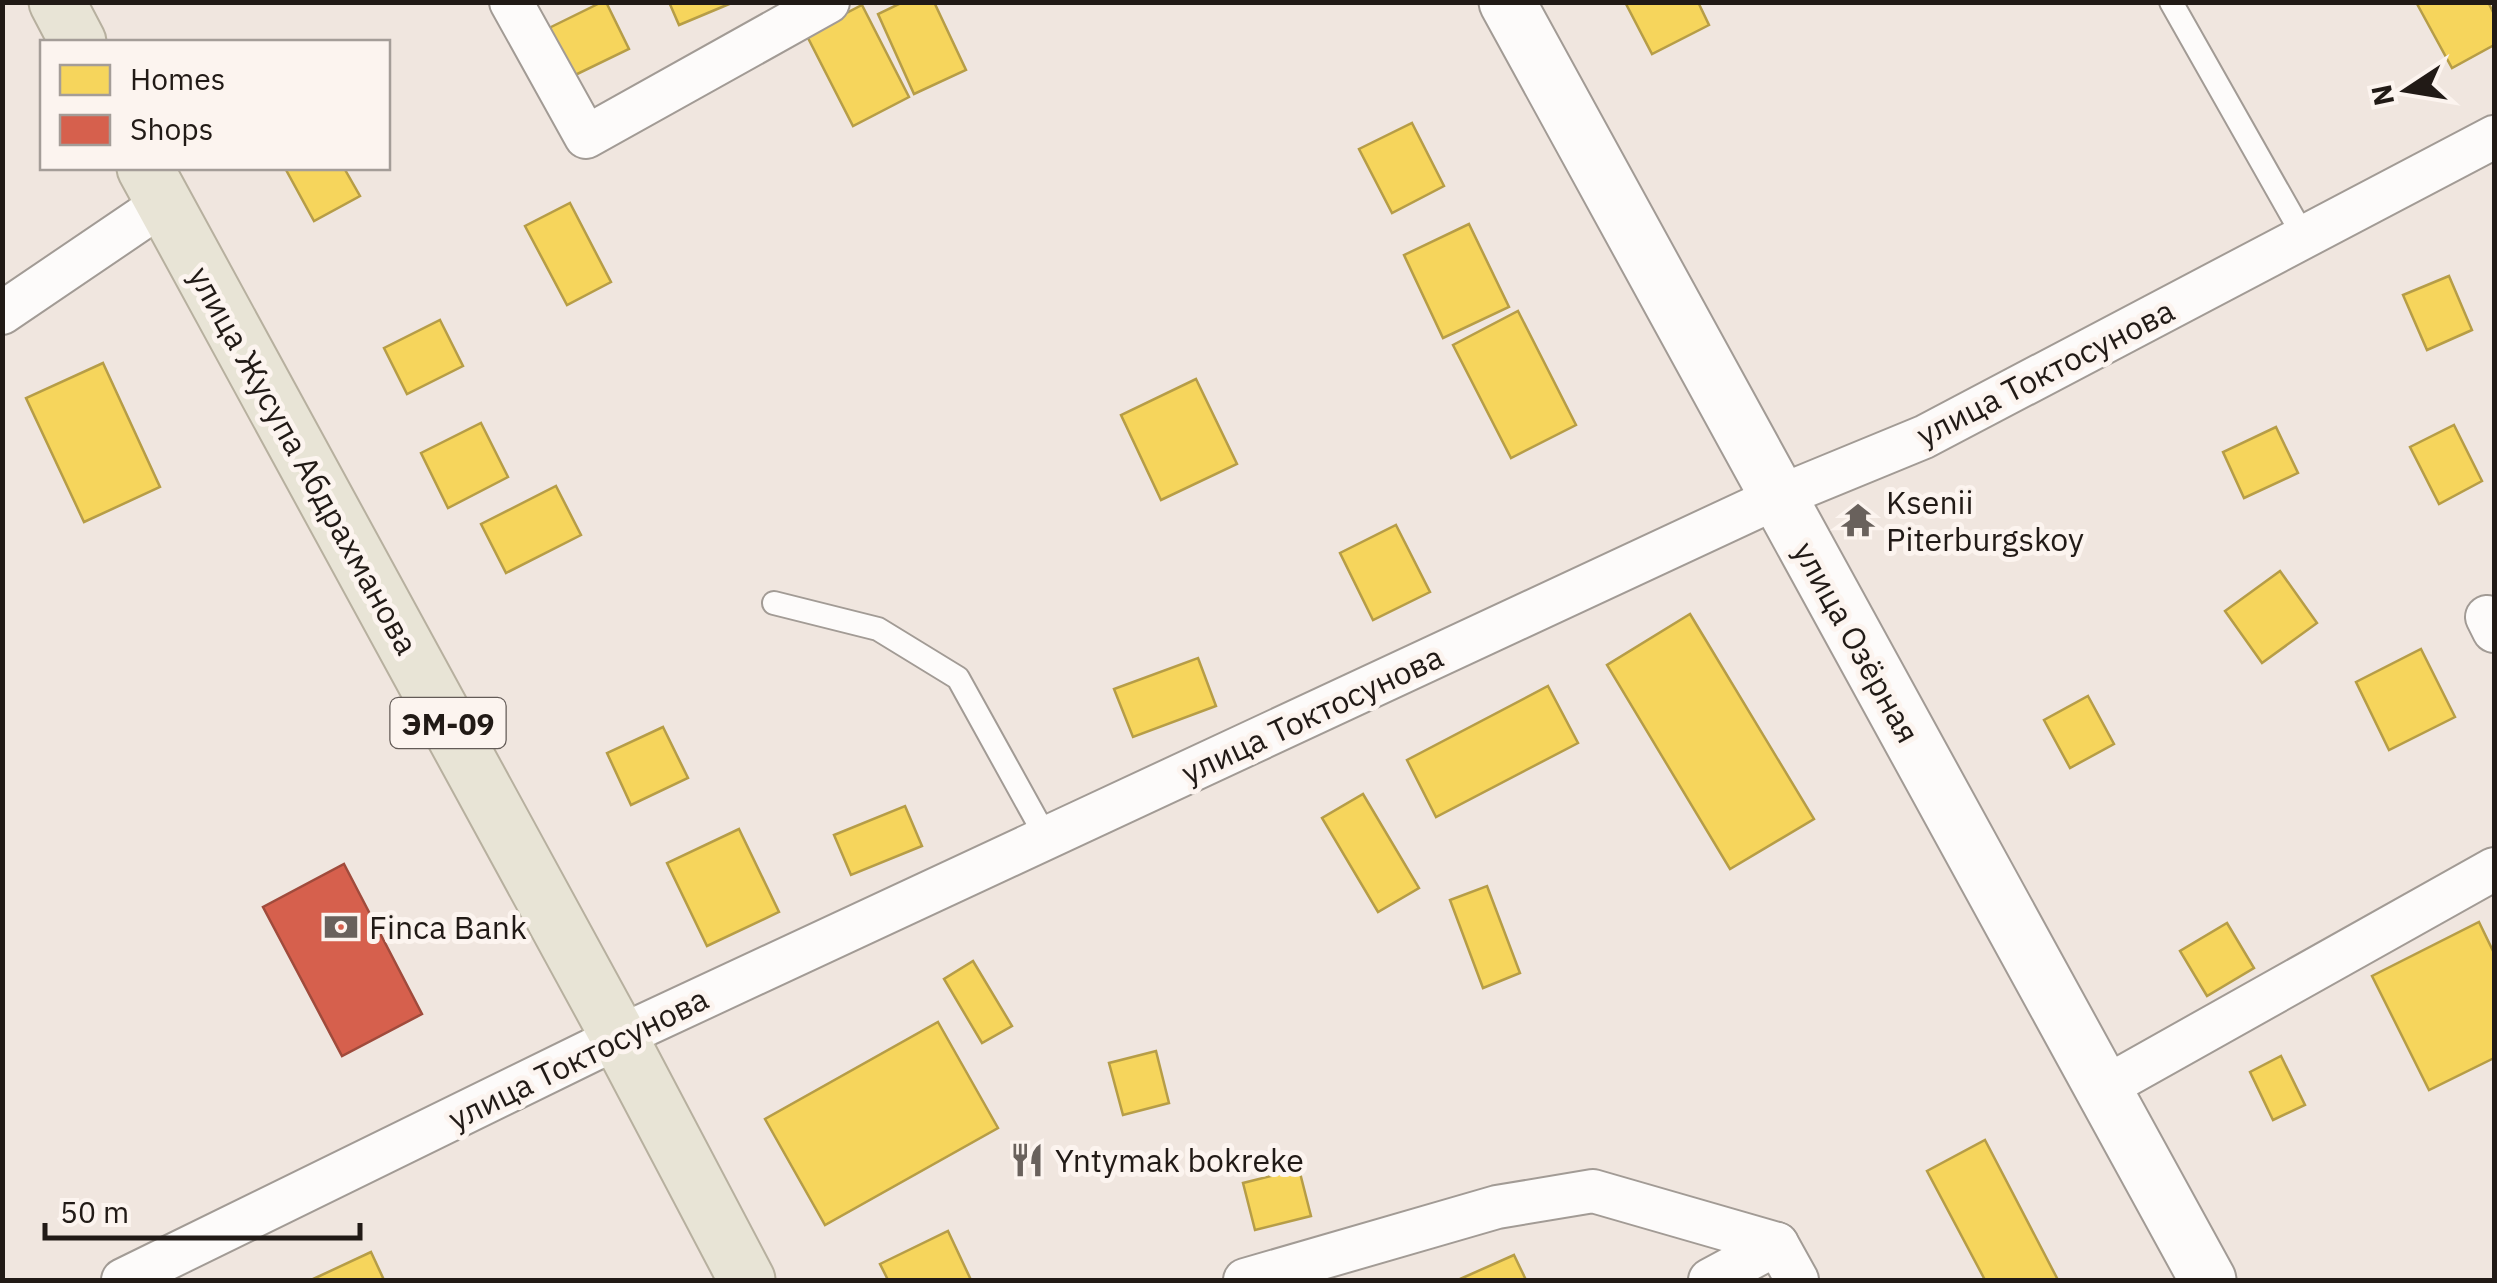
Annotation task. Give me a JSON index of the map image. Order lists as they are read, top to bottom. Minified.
{"streets":{"highway":["улица Жусупа Абдрахманова","ЭМ-09"],"street":["улица Токтосунова","улица Озёрная"]},"crossings":[["улица Токтосунова","улица Жусупа Абдрахманова"],["улица Токтосунова","улица Озёрная"]],"places":{"temple":["Ksenii Piterburgskoy"],"bank":["Finca Bank"],"restaurant":["Yntymak bokreke"]},"legend":["Homes","Shops"],"scale_bar":"50 m","north":"left"}
